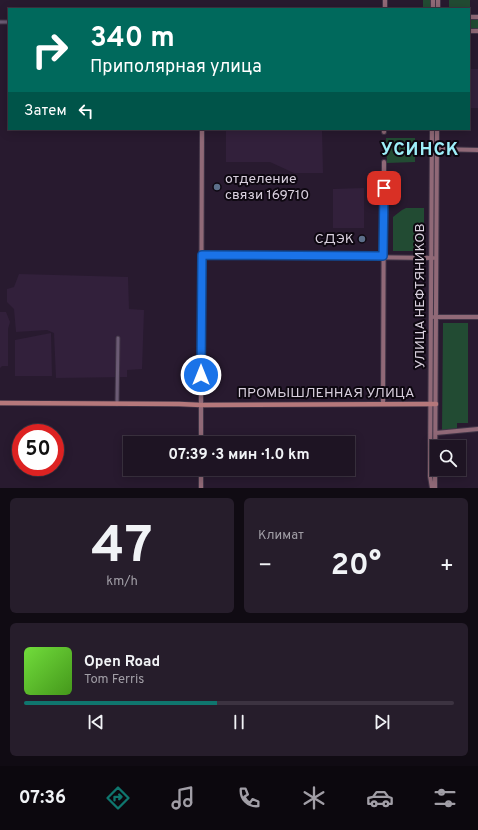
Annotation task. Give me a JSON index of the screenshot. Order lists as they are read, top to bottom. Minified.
{"streets":{"main road":["УЛИЦА НЕФТЯНИКОВ","ПРОМЫШЛЕННАЯ УЛИЦА"]},"crossings":[["УЛИЦА НЕФТЯНИКОВ","ПРОМЫШЛЕННАЯ УЛИЦА"]],"districts":["УСИНСК"],"places":["отделение связи 169710","СДЭК"],"page":{"turn":["340 m","Приполярная улица"],"then":"Затем","limit":"50","trip":"07:39 · 3 мин · 1.0 km","tile":[["47","km/h"],"Климат"],"heat":["−","20°","+"],"song":["Open Road","Tom Ferris"],"tabs":"07:36"}}
